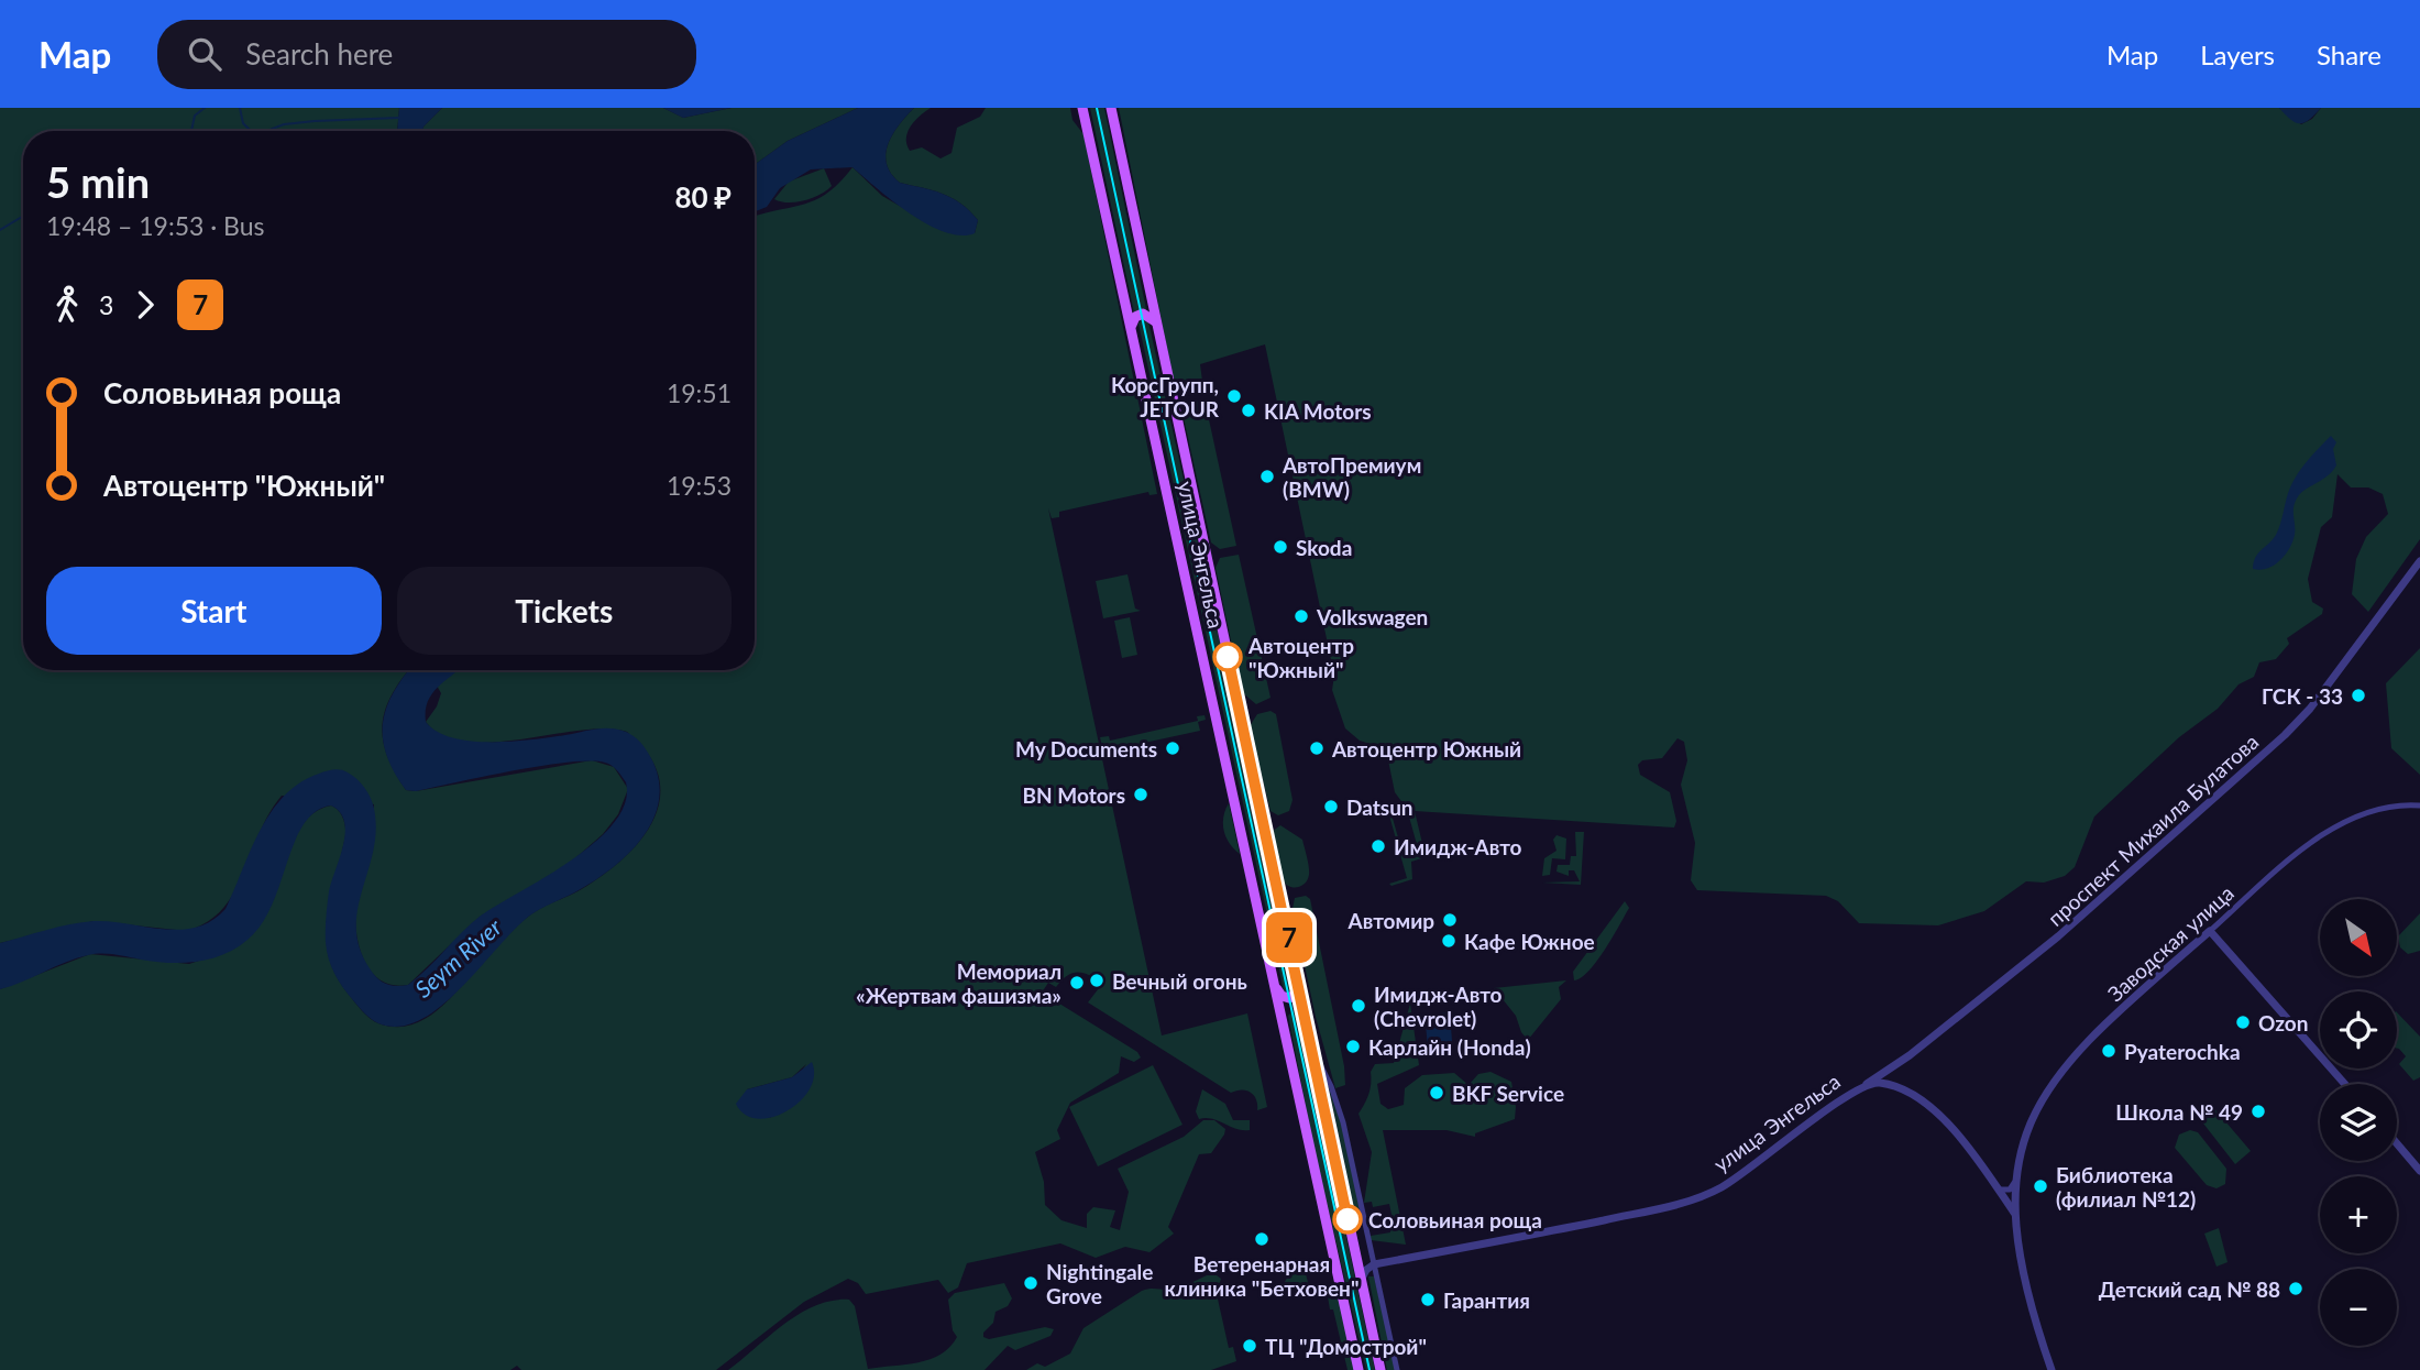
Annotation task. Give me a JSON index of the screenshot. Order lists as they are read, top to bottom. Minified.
{"streets":{"main road":["улица Энгельса"],"street":["проспект Михаила Булатова","Заводская улица"]},"crossings":[["улица Энгельса","проспект Михаила Булатова"],["улица Энгельса","Заводская улица"]],"water":["Seym River"],"places":["КорсГрупп, JETOUR","KIA Motors","АвтоПремиум (BMW)","Skoda","Volkswagen","Автоцентр \"Южный\"","ГСК - 33","My Documents","Автоцентр Южный","BN Motors","Datsun","Имидж-Авто","Автомир","Кафе Южное","Вечный огонь","Мемориал «Жертвам фашизма»","Имидж-Авто (Chevrolet)","Ozon","Карлайн (Honda)","Pyaterochka","BKF Service","Школа № 49","Библиотека (филиал №12)","Соловьиная роща","Ветеренарная клиника \"Бетховен\"","Nightingale Grove","Детский сад № 88","Гарантия","ТЦ \"Домострой\""],"lines":["bus line 7"],"north":"bottom right","page":{"header":"Map","search":"Search here","nav":["Map","Layers","Share"],"on_map":"7","heading":["5 min","19:48 – 19:53 · Bus","80 ₽"],"legs":["3","7"],"list":[{"name":"Соловьиная роща","value":"19:51"},{"name":"Автоцентр \"Южный\"","value":"19:53"}],"buttons":["Start","Tickets"],"map_buttons":["+","−"]}}
